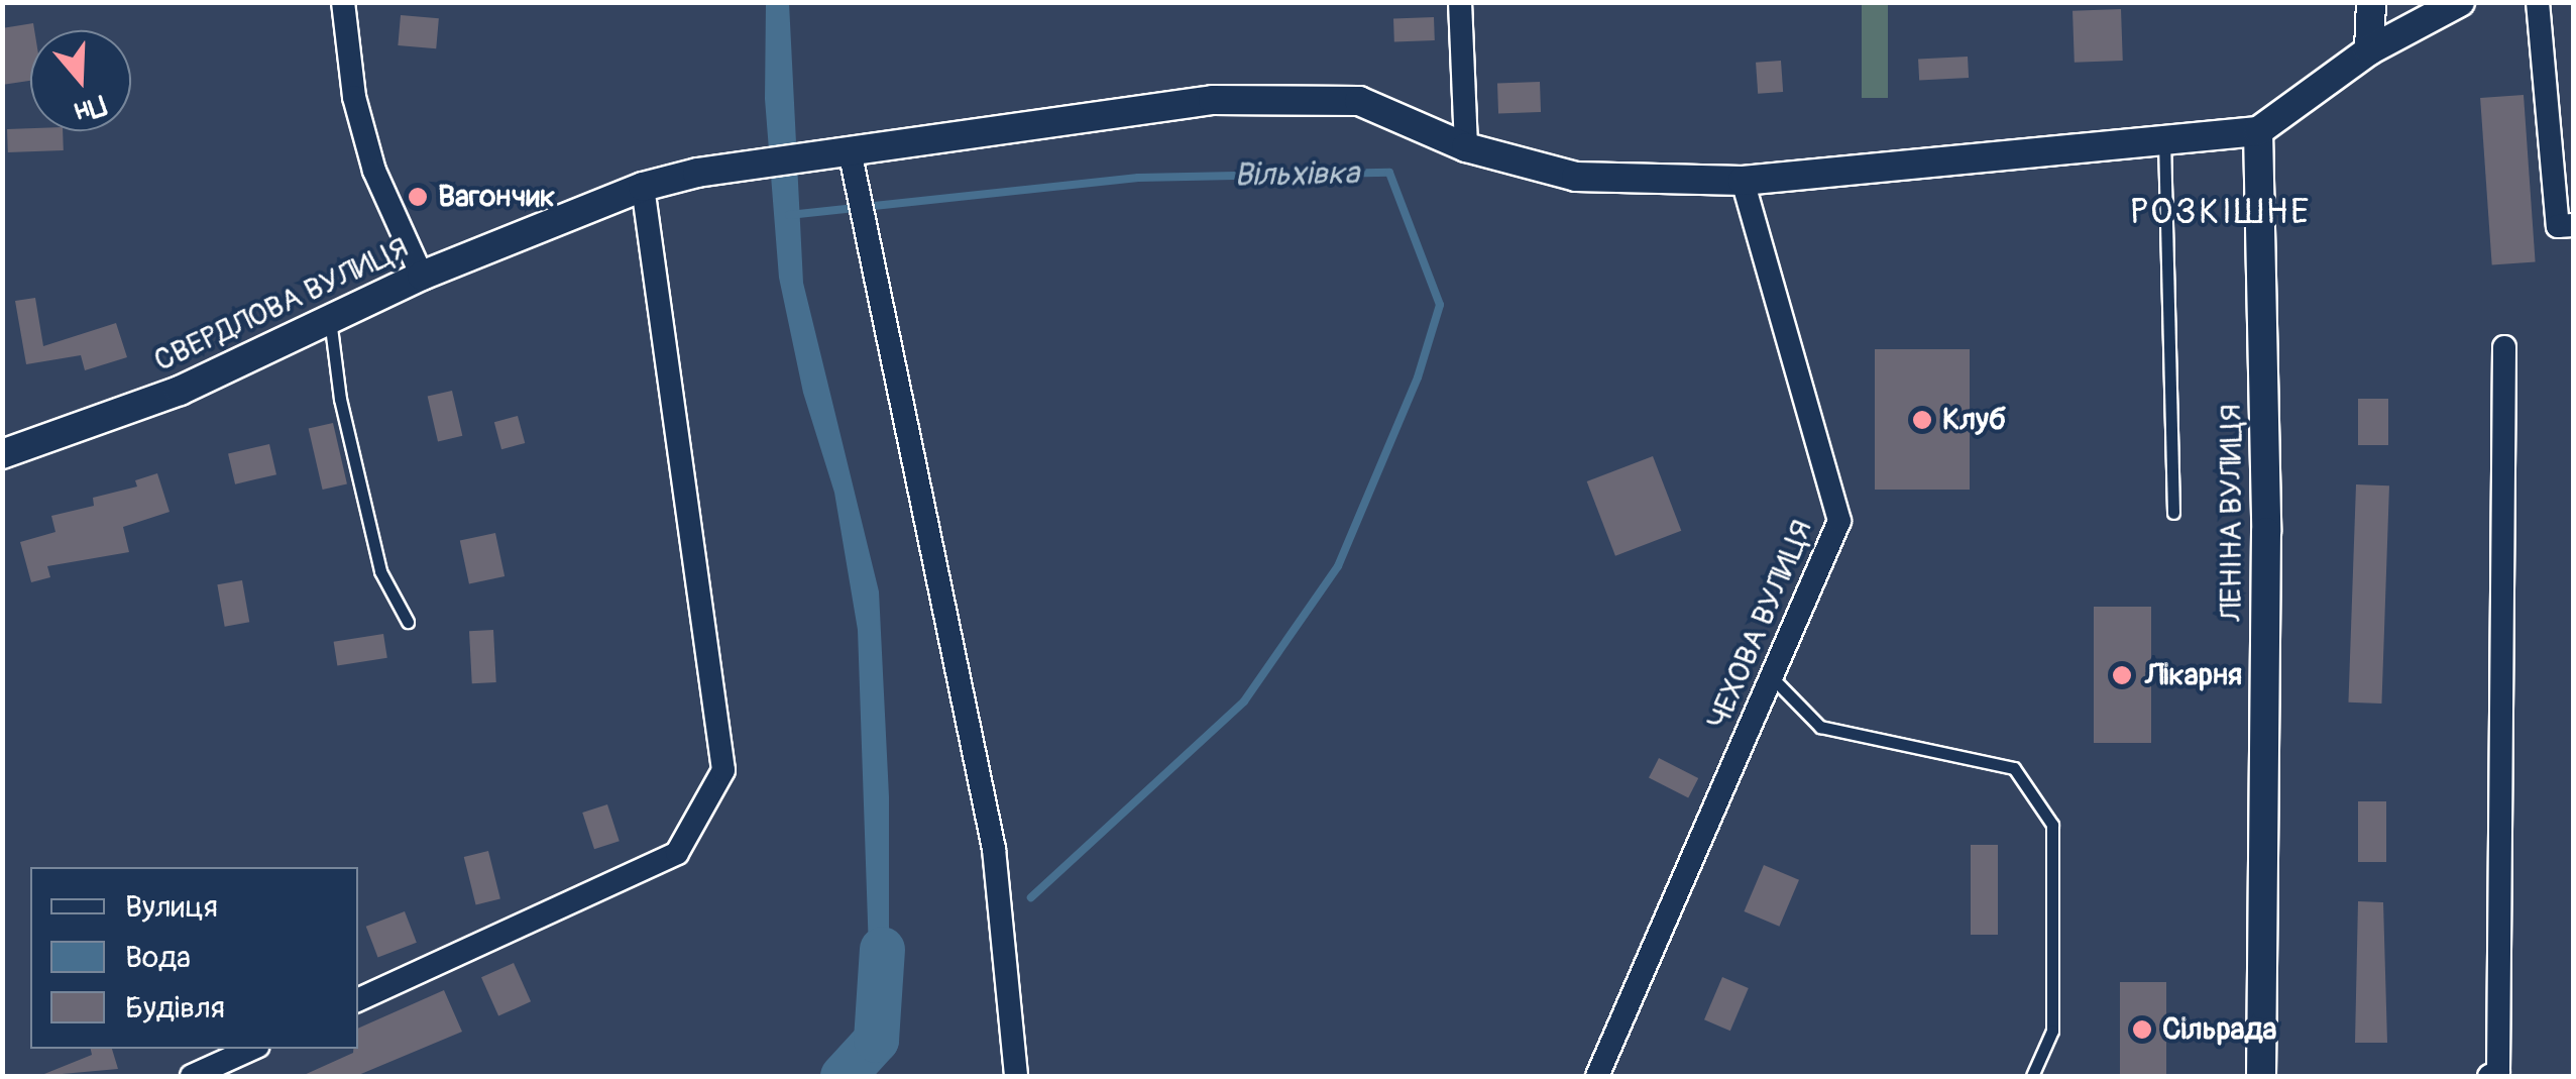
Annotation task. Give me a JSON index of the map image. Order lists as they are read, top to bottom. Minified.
{"streets":{"street":["СВЕРДЛОВА ВУЛИЦЯ","ЛЕНІНА ВУЛИЦЯ","ЧЕХОВА ВУЛИЦЯ"]},"crossings":[["СВЕРДЛОВА ВУЛИЦЯ","ЛЕНІНА ВУЛИЦЯ"],["СВЕРДЛОВА ВУЛИЦЯ","ЧЕХОВА ВУЛИЦЯ"]],"districts":["РОЗКІШНЕ"],"water":["Вільхівка"],"places":["Вагончик","Клуб","Лікарня","Сільрада"],"legend":["Вулиця","Вода","Будівля"],"north":"bottom"}
